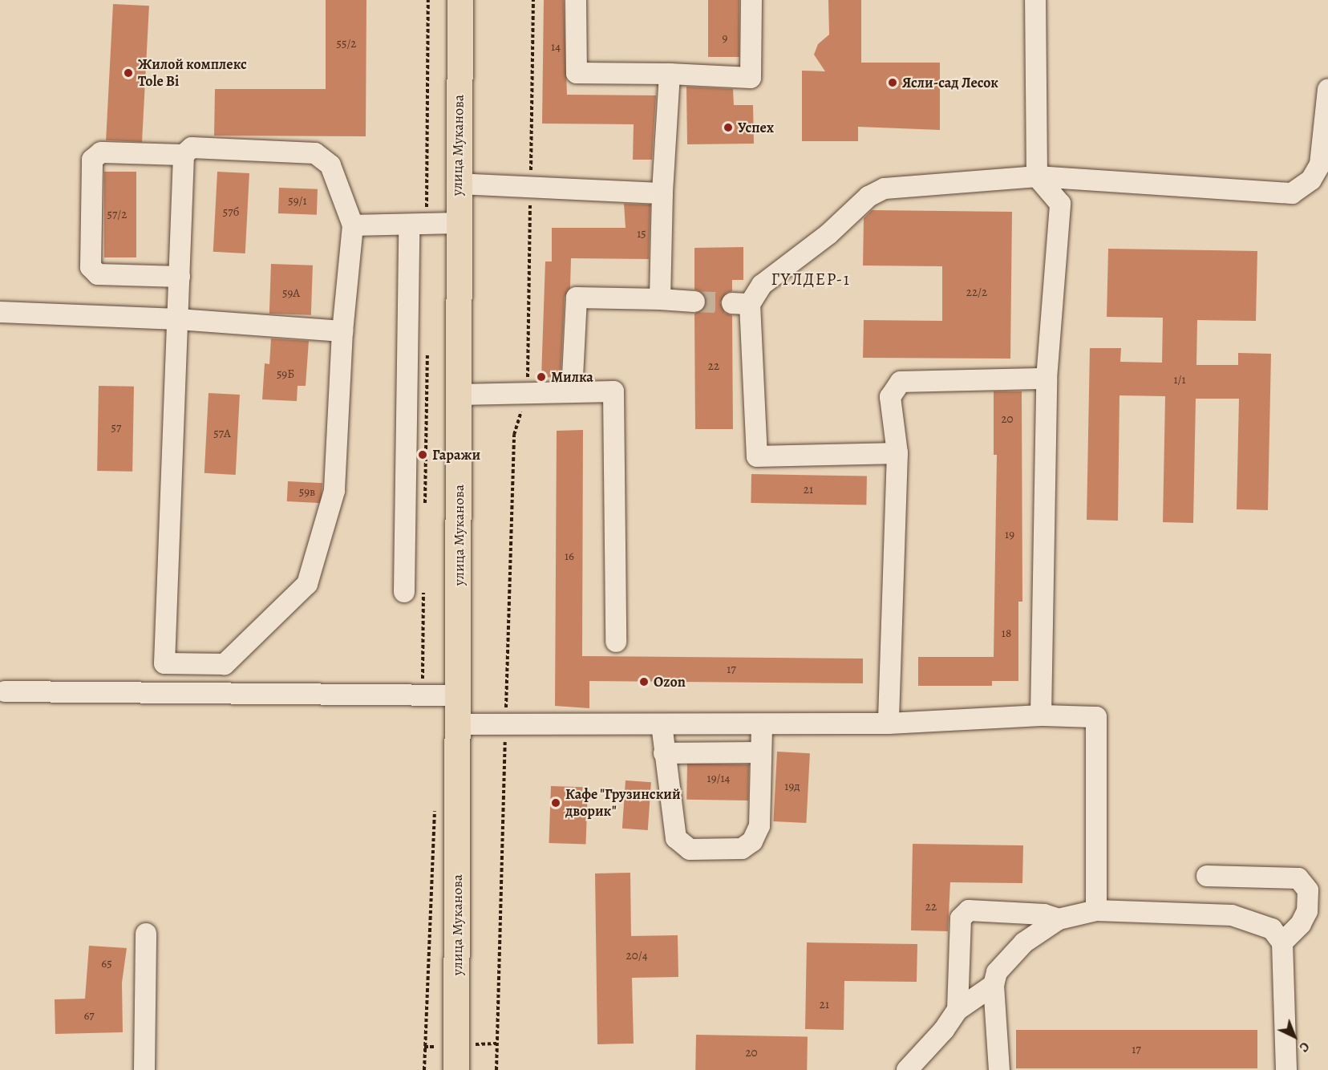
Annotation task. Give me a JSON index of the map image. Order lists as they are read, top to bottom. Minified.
{"streets":{"main road":["улица Муканова"]},"districts":["ГҮЛДЕР-1"],"places":["Жилой комплекс Tole Bi","Ясли-сад Лесок","Успех","Милка","Гаражи","Ozon","Кафе \"Грузинский дворик\""],"house_numbers":["9","55/2","14","59/1","57б","57/2","15","22/2","59A","22","59Б","1/1","20","57","57A","21","59в","19","16","18","17","19/14","19д","22","20/4","65","21","67","17","20"],"north":"bottom right"}
